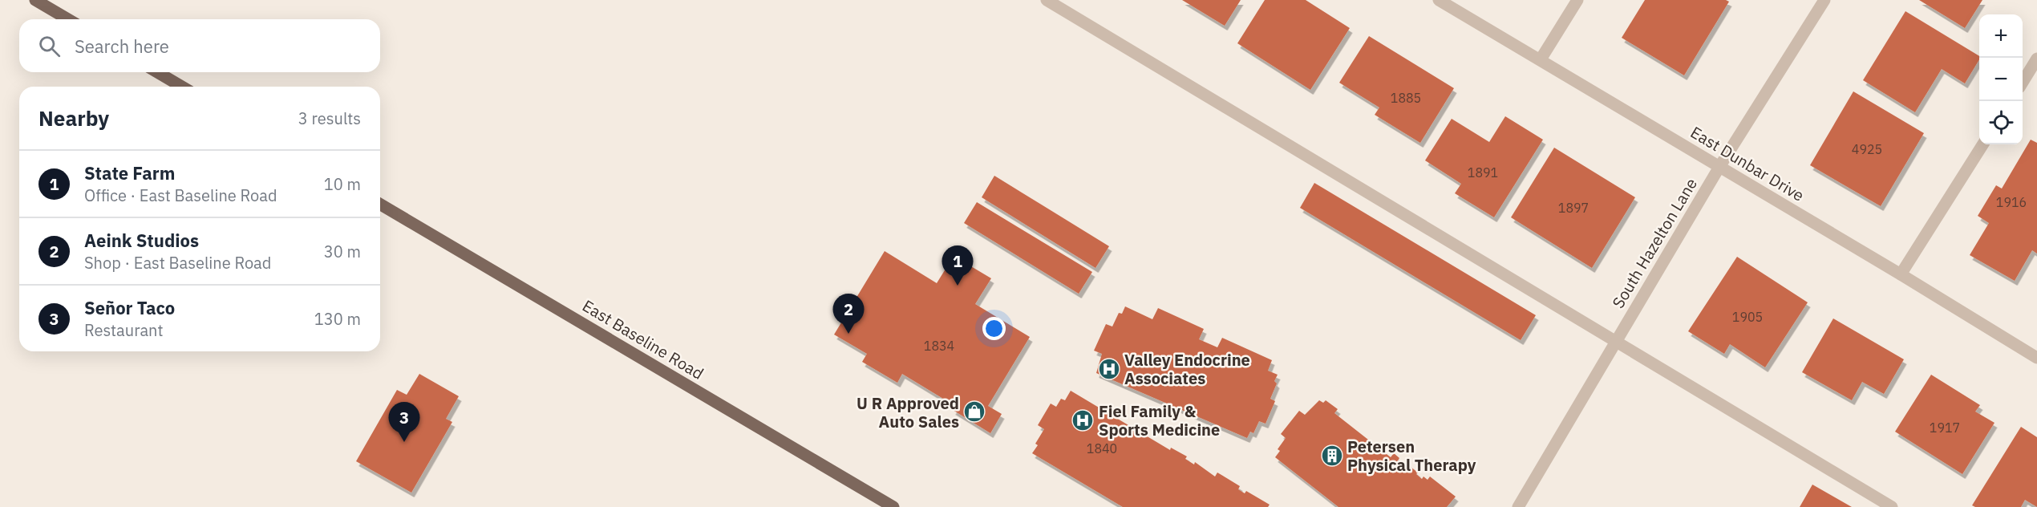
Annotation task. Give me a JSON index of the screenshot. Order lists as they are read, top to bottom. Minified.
{"streets":{"main road":["East Baseline Road"],"street":["East Dunbar Drive","South Hazelton Lane"]},"crossings":[["East Dunbar Drive","South Hazelton Lane"]],"places":{"hospital":["Valley Endocrine Associates","Fiel Family & Sports Medicine"],"shop":["U R Approved Auto Sales"],"building":["Petersen Physical Therapy"]},"house_numbers":["1885","4925","1891","1916","1897","1905","1834","1917","1840"],"page":{"map_buttons":["+","−"],"search":"Search here","heading":["Nearby","3 results"],"list":[{"mark":"1","name":"State Farm","note":"Office · East Baseline Road","value":"10 m"},{"mark":"2","name":"Aeink Studios","note":"Shop · East Baseline Road","value":"30 m"},{"mark":"3","name":"Señor Taco","note":"Restaurant","value":"130 m"}],"pins":["1","2","3"]}}
